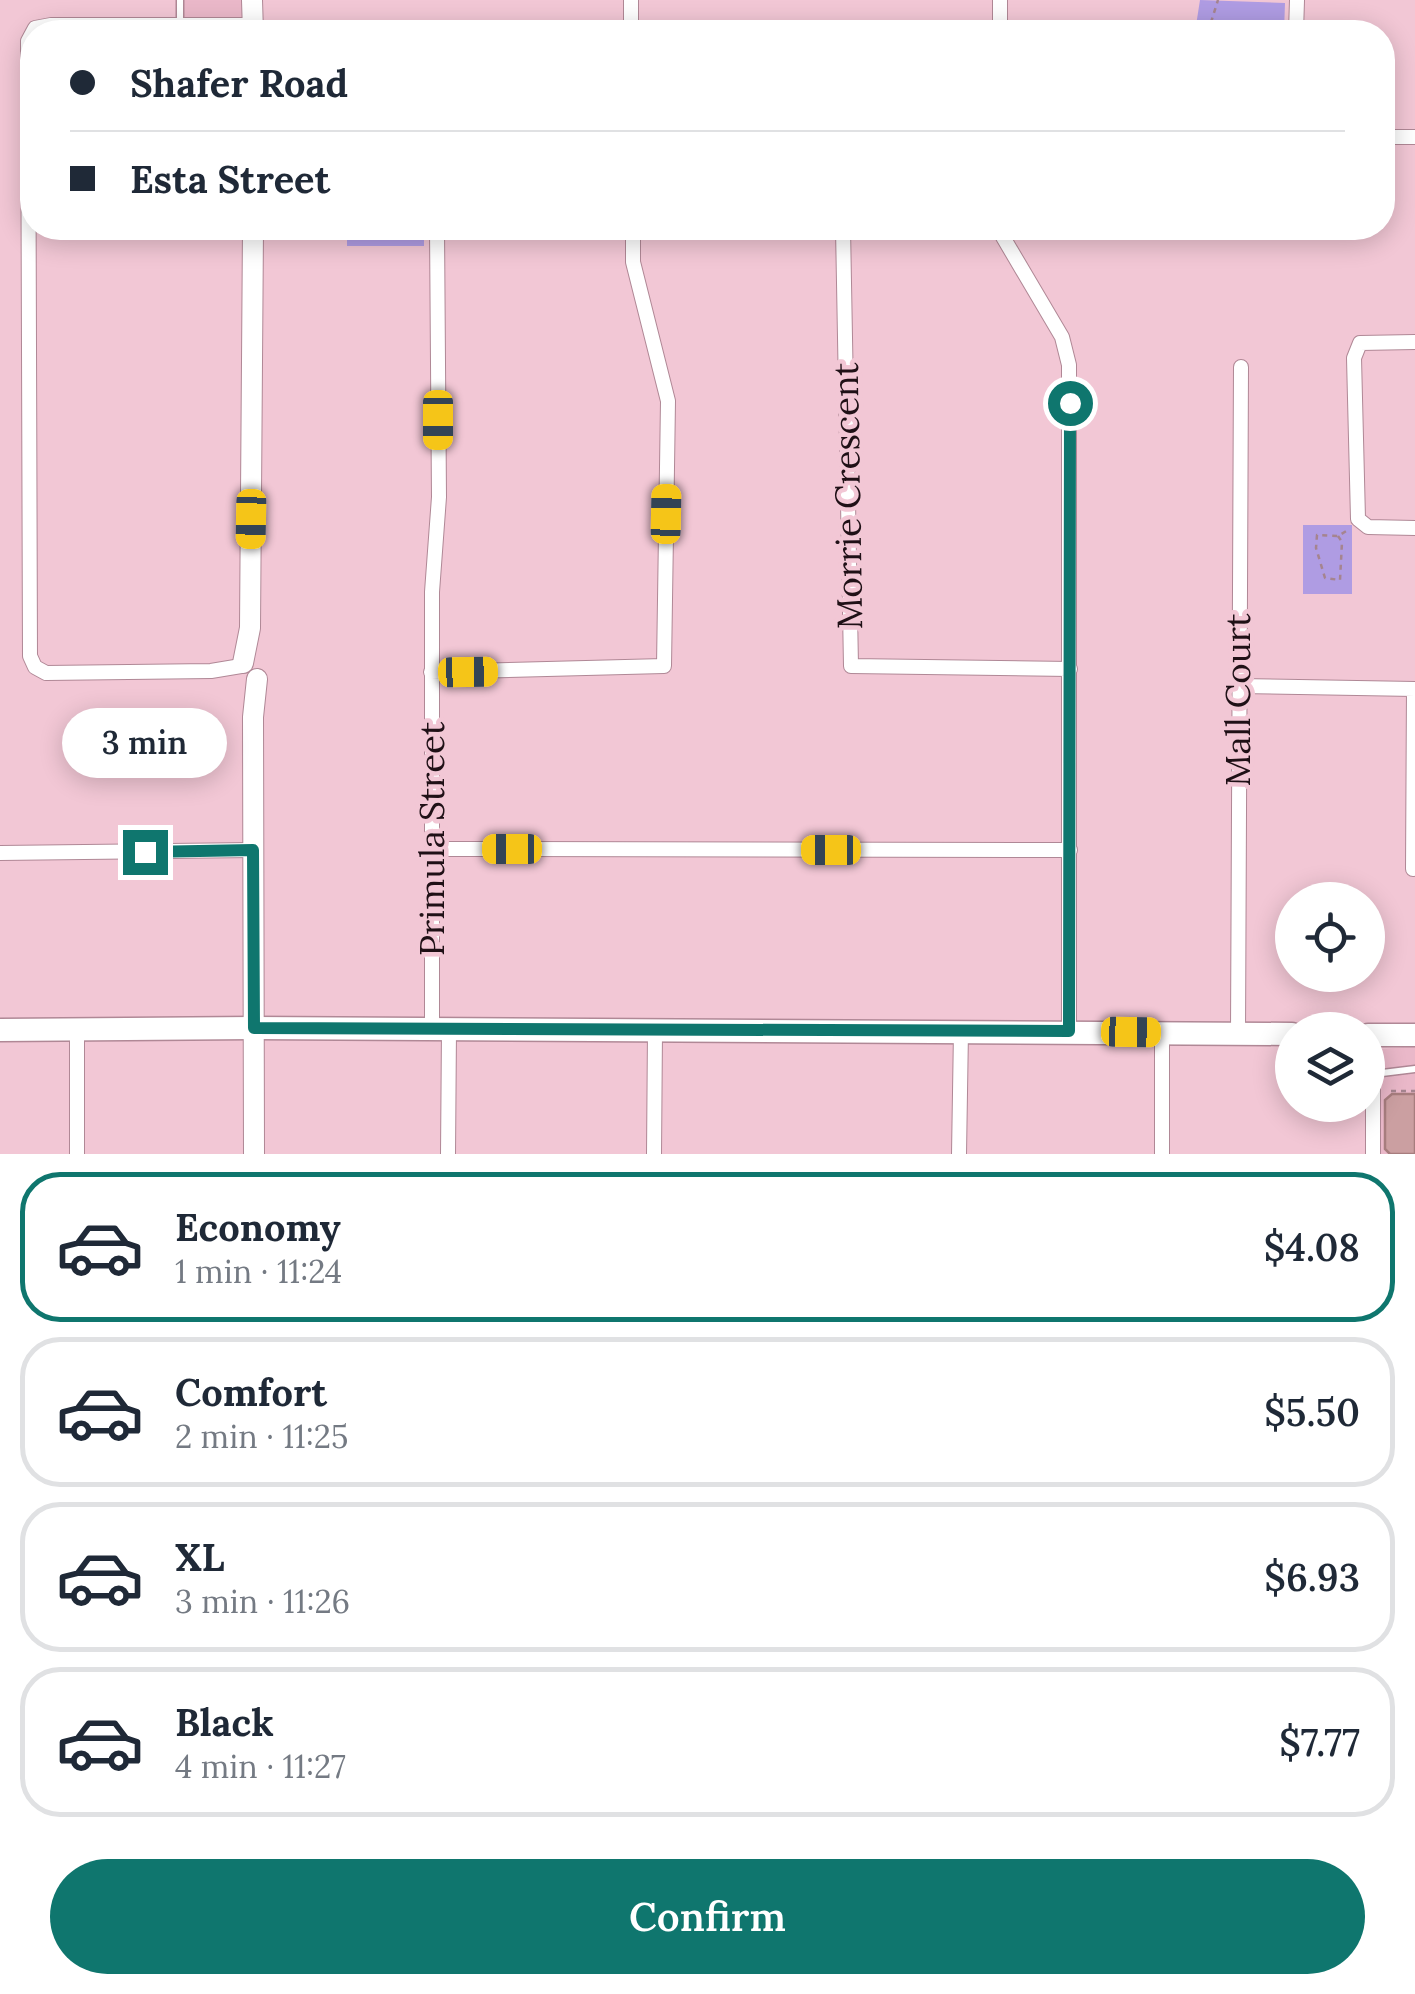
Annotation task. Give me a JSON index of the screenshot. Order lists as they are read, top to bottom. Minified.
{"streets":{"street":["Morrie Crescent","Mall Court","Primula Street"]},"page":{"banner":["Shafer Road","Esta Street"],"bubble":"3 min","list":[{"name":"Economy","note":"1 min · 11:24","value":"$4.08"},{"name":"Comfort","note":"2 min · 11:25","value":"$5.50"},{"name":"XL","note":"3 min · 11:26","value":"$6.93"},{"name":"Black","note":"4 min · 11:27","value":"$7.77"}],"buttons":"Confirm"}}
